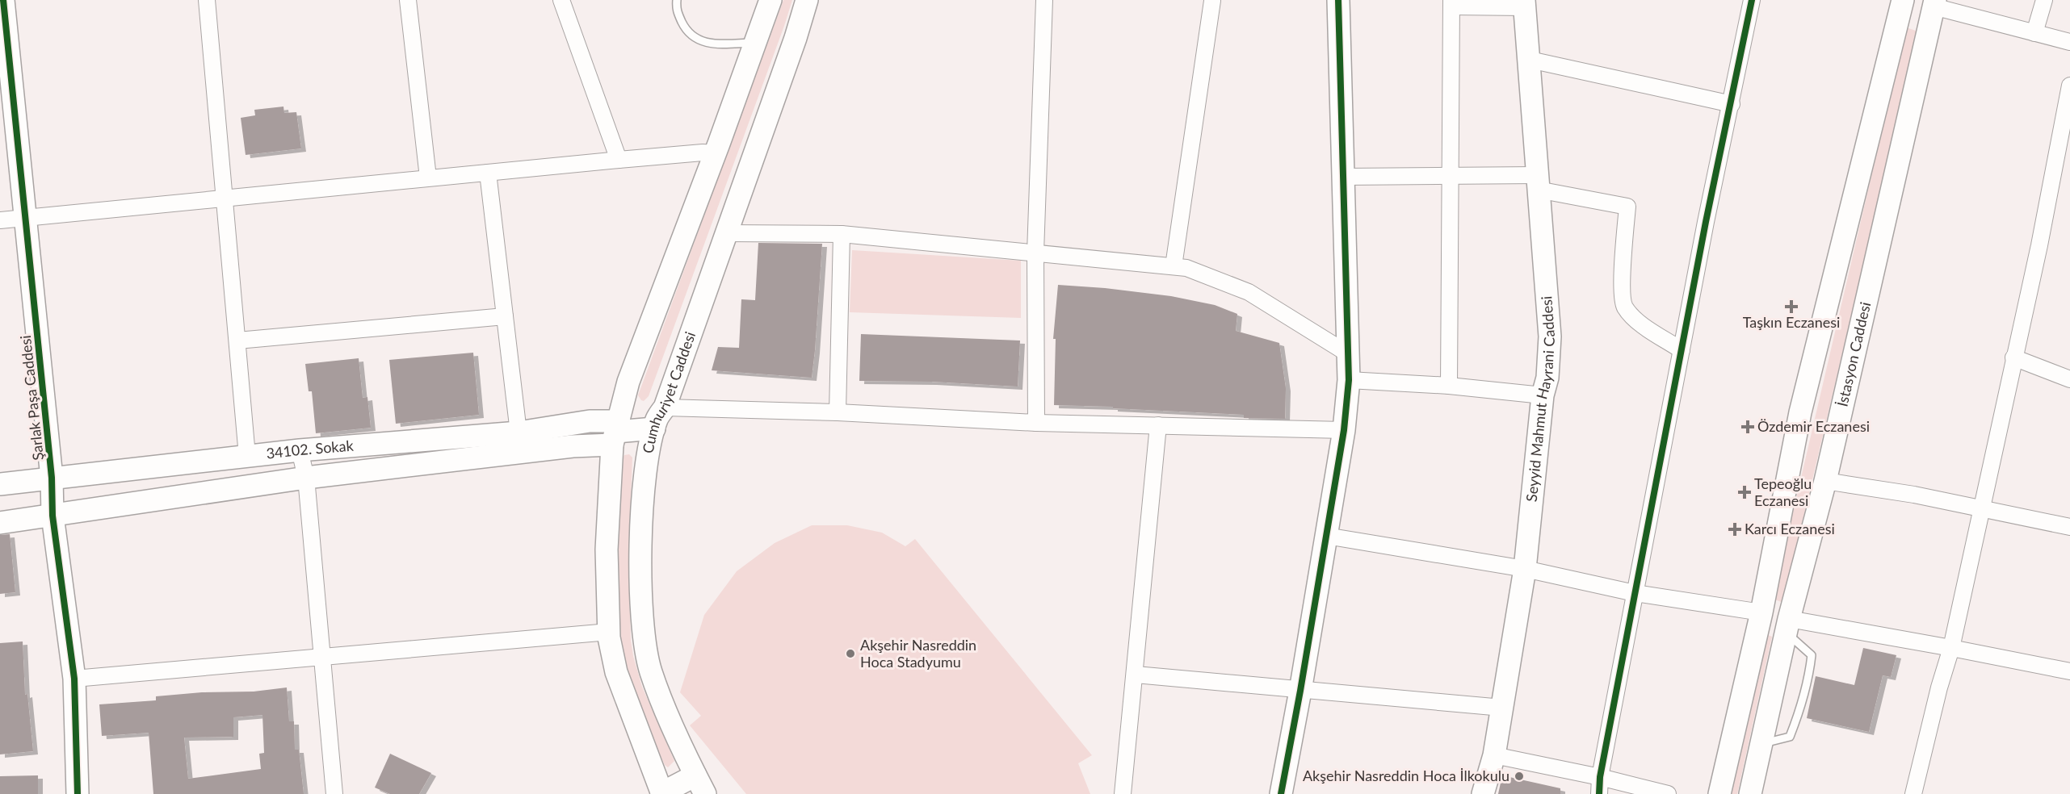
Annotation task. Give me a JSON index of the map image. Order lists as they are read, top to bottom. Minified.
{"streets":{"street":["İstasyon Caddesi","Cumhuriyet Caddesi","Şarlak Paşa Caddesi","Seyyid Mahmut Hayrani Caddesi","34102. Sokak"]},"crossings":[["Şarlak Paşa Caddesi","34102. Sokak"]],"places":{"health":["Taşkın Eczanesi","Özdemir Eczanesi","Tepeoğlu Eczanesi","Karcı Eczanesi"],"other":["Akşehir Nasreddin Hoca Stadyumu","Akşehir Nasreddin Hoca İlkokulu"]}}
